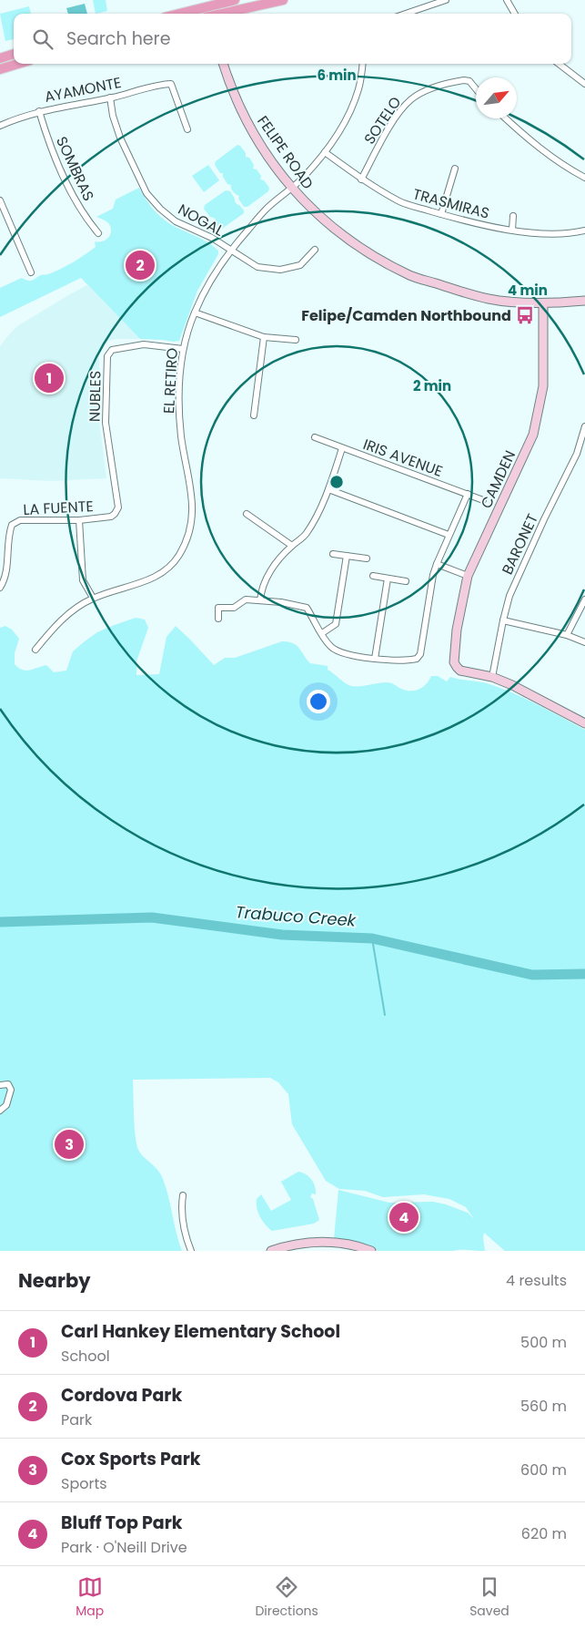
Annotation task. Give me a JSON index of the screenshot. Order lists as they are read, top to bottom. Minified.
{"streets":{"main road":["FELIPE ROAD","CAMDEN"],"street":["AYAMONTE","SOTELO","SOMBRAS","TRASMIRAS","NOGAL","EL RETIRO","NUBLES","IRIS AVENUE","LA FUENTE","BARONET"]},"crossings":[["AYAMONTE","SOMBRAS"],["AYAMONTE","NOGAL"],["SOTELO","TRASMIRAS"],["FELIPE ROAD","EL RETIRO"],["FELIPE ROAD","CAMDEN"],["TRASMIRAS","EL RETIRO"],["NOGAL","EL RETIRO"],["EL RETIRO","NUBLES"],["NUBLES","LA FUENTE"],["CAMDEN","BARONET"]],"water":["Trabuco Creek"],"places":{"bus stop":["Felipe/Camden Northbound"]},"north":"top right","page":{"search":"Search here","pins":["2","1","3","4"],"heading":["Nearby","4 results"],"list":[{"mark":"1","name":"Carl Hankey Elementary School","note":"School","value":"500 m"},{"mark":"2","name":"Cordova Park","note":"Park","value":"560 m"},{"mark":"3","name":"Cox Sports Park","note":"Sports","value":"600 m"},{"mark":"4","name":"Bluff Top Park","note":"Park · O'Neill Drive","value":"620 m"}],"nav":["Map","Directions","Saved"]},"rings":["6 min","4 min","2 min"]}
